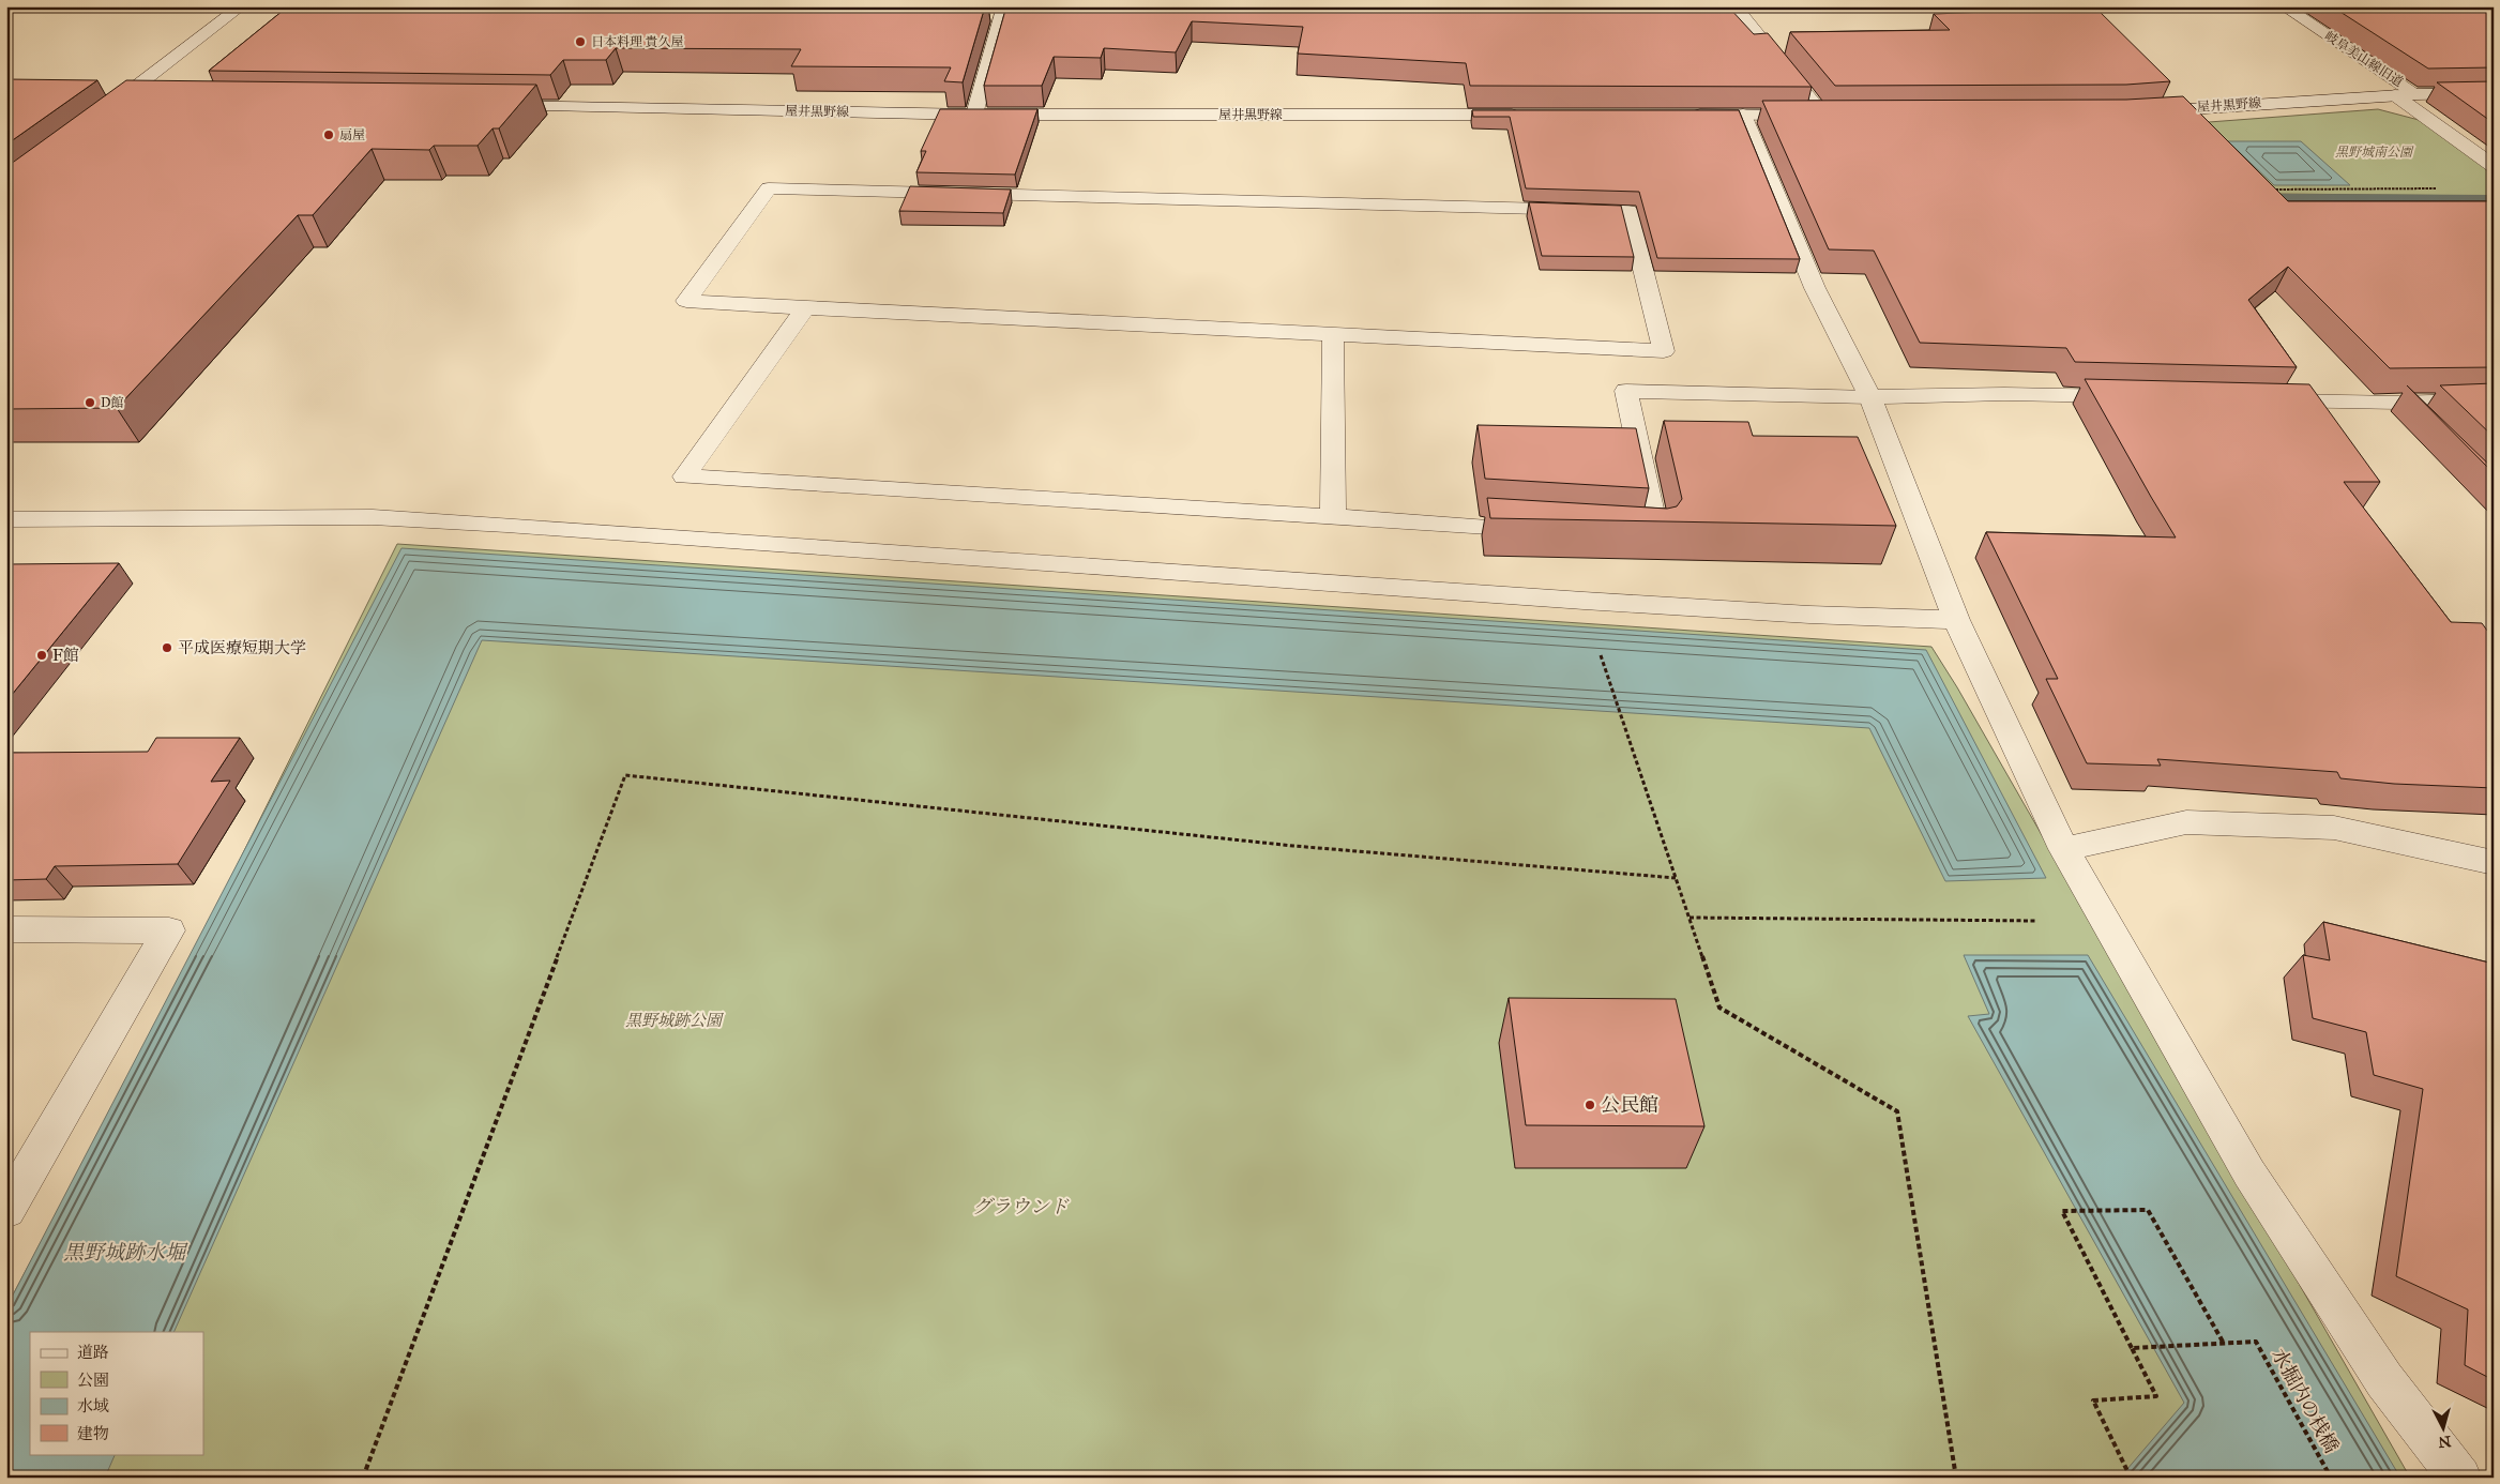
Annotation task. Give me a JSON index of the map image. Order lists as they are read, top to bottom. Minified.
{"streets":{"street":["岐阜美山線旧道","屋井黒野線"],"path":["水掘内の桟橋"]},"crossings":[["岐阜美山線旧道","屋井黒野線"]],"water":["黒野城跡水堀"],"parks":["黒野城南公園","黒野城跡公園","グラウンド"],"places":["日本料理 貴久屋","扇屋","D館","平成医療短期大学","F館","公民館"],"legend":["道路","公園","水域","建物"],"north":"bottom"}
